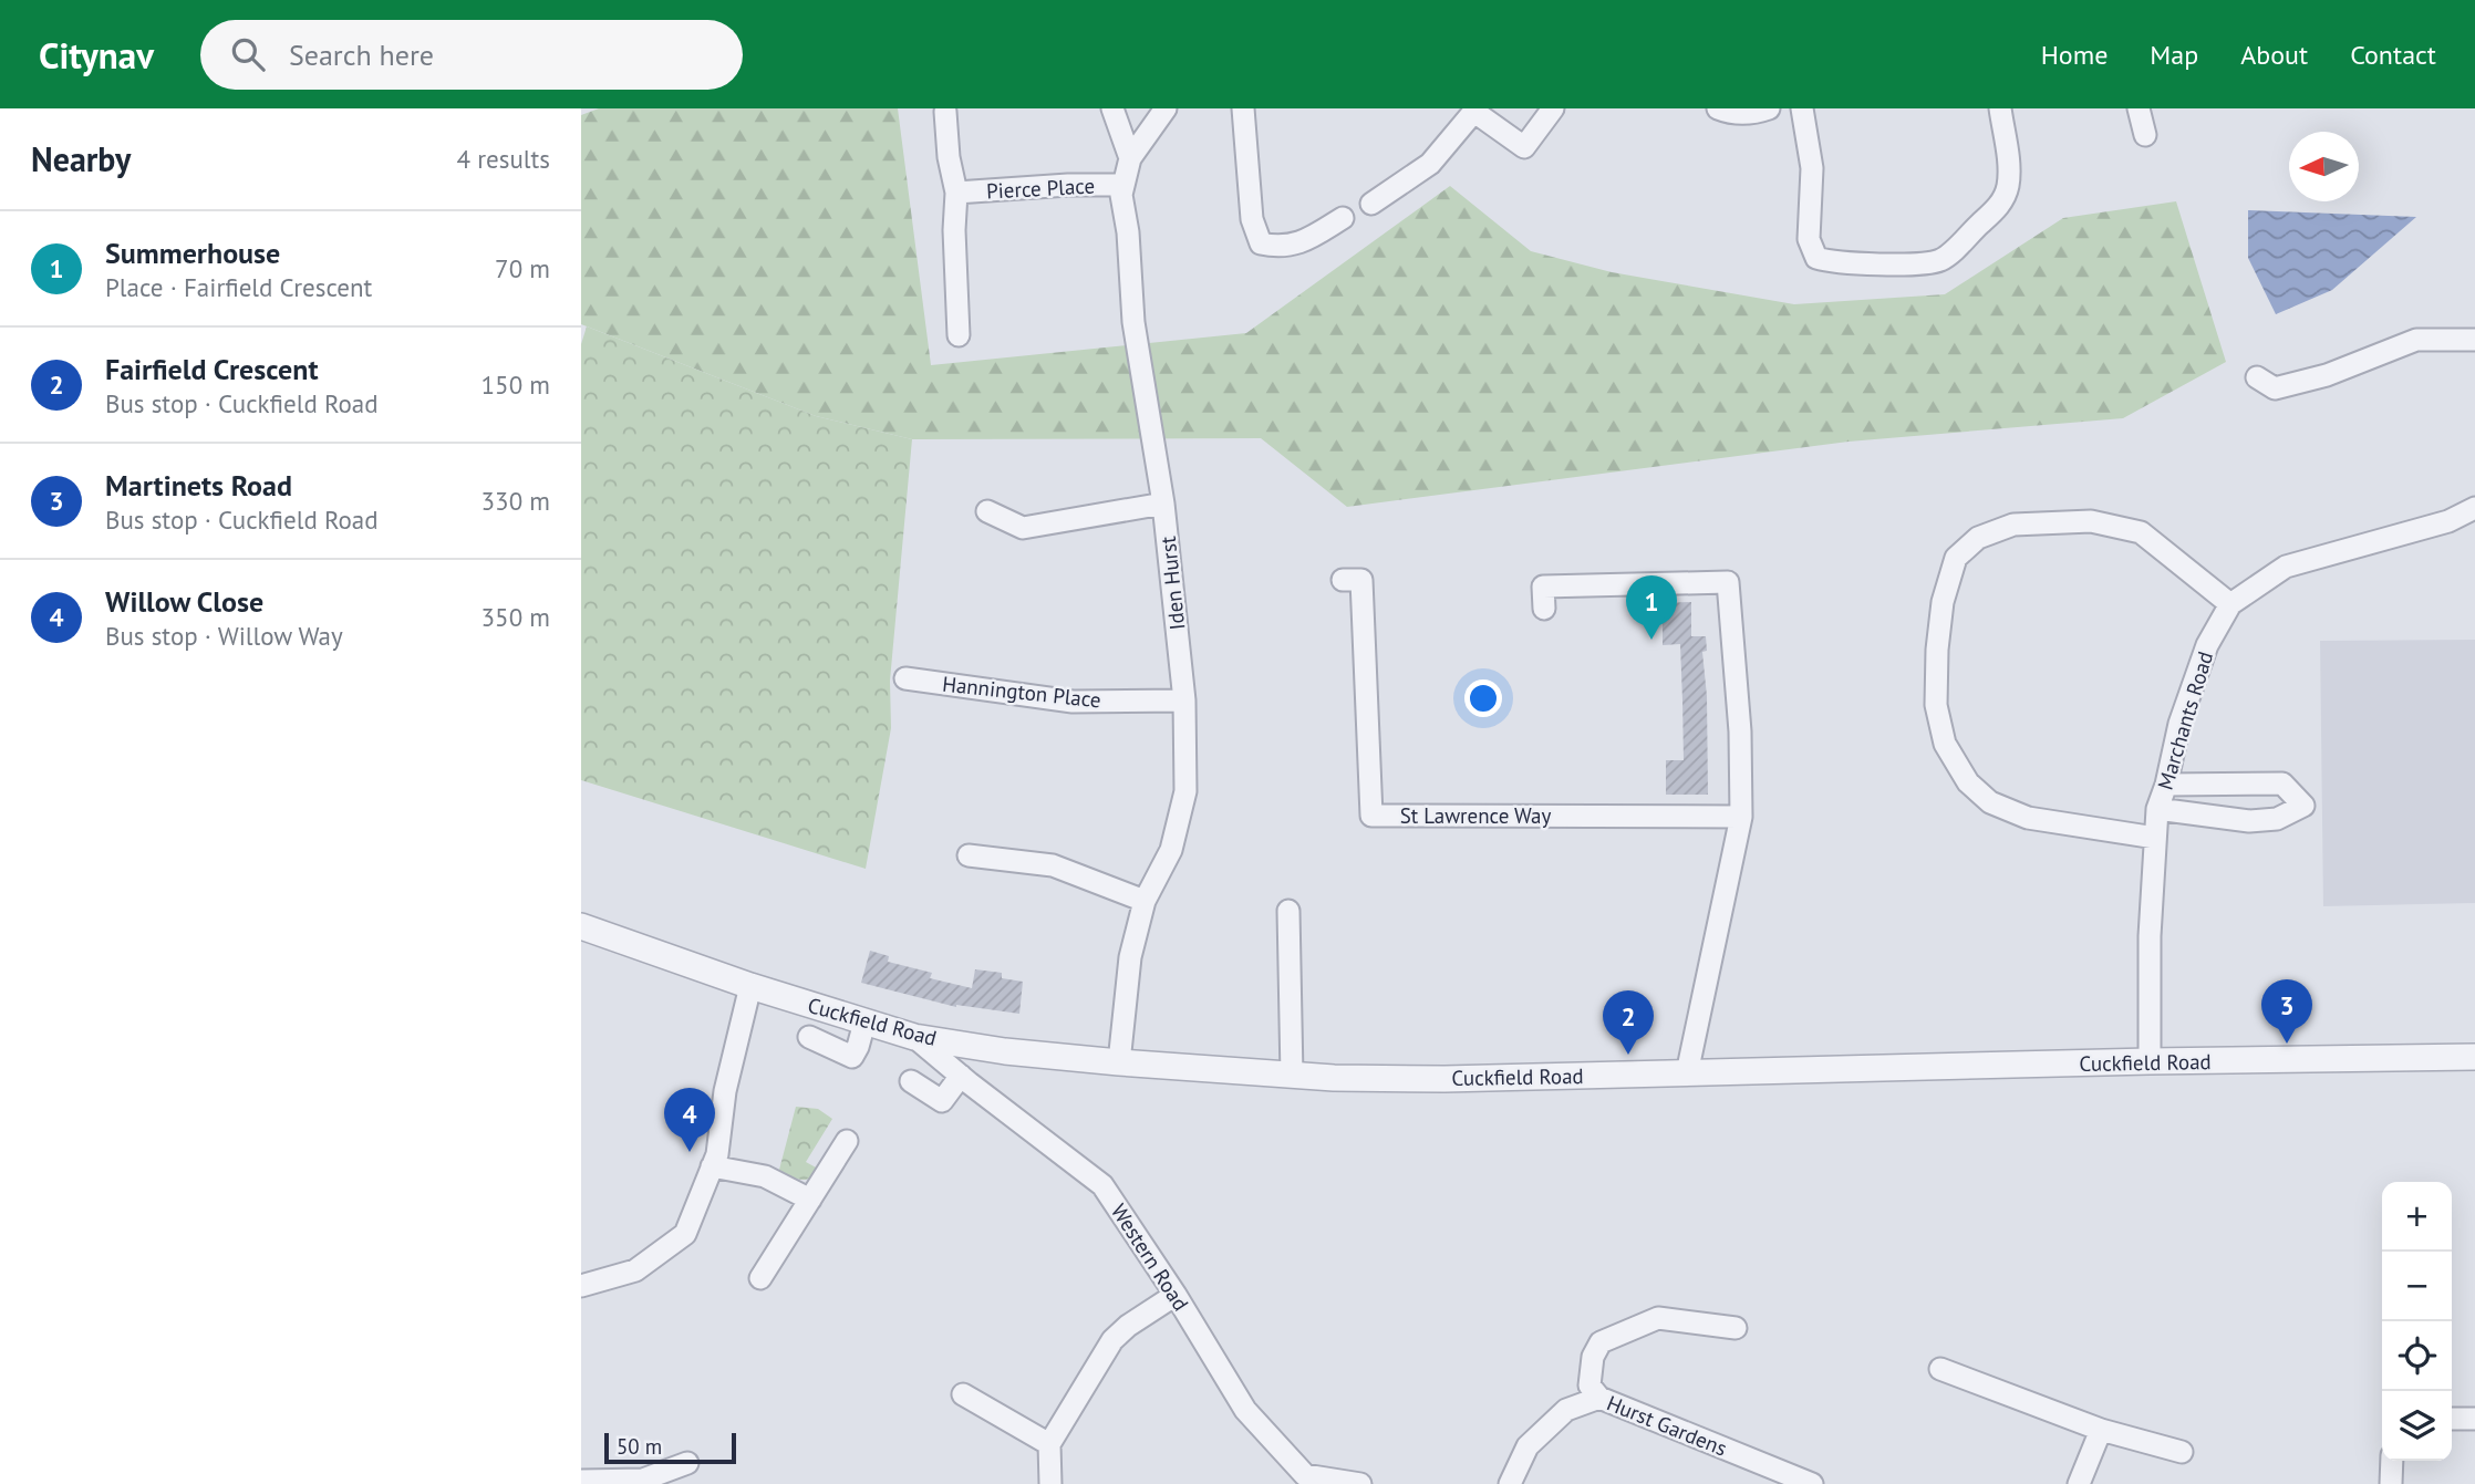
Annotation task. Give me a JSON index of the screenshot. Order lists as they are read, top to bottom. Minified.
{"streets":{"street":["Pierce Place","Iden Hurst","Hannington Place","Marchants Road","St Lawrence Way","Cuckfield Road","Western Road","Hurst Gardens"]},"crossings":[["Pierce Place","Iden Hurst"],["Iden Hurst","Hannington Place"],["Iden Hurst","Cuckfield Road"],["Marchants Road","Cuckfield Road"],["Cuckfield Road","Western Road"]],"scale_bar":"50 m","north":"left","page":{"header":"Citynav","search":"Search here","nav":["Home","Map","About","Contact"],"heading":["Nearby","4 results"],"list":[{"mark":"1","name":"Summerhouse","note":"Place · Fairfield Crescent","value":"70 m"},{"mark":"2","name":"Fairfield Crescent","note":"Bus stop · Cuckfield Road","value":"150 m"},{"mark":"3","name":"Martinets Road","note":"Bus stop · Cuckfield Road","value":"330 m"},{"mark":"4","name":"Willow Close","note":"Bus stop · Willow Way","value":"350 m"}],"pins":["1","3","2","4"],"map_buttons":["+","−"],"scale":"50 m"}}
